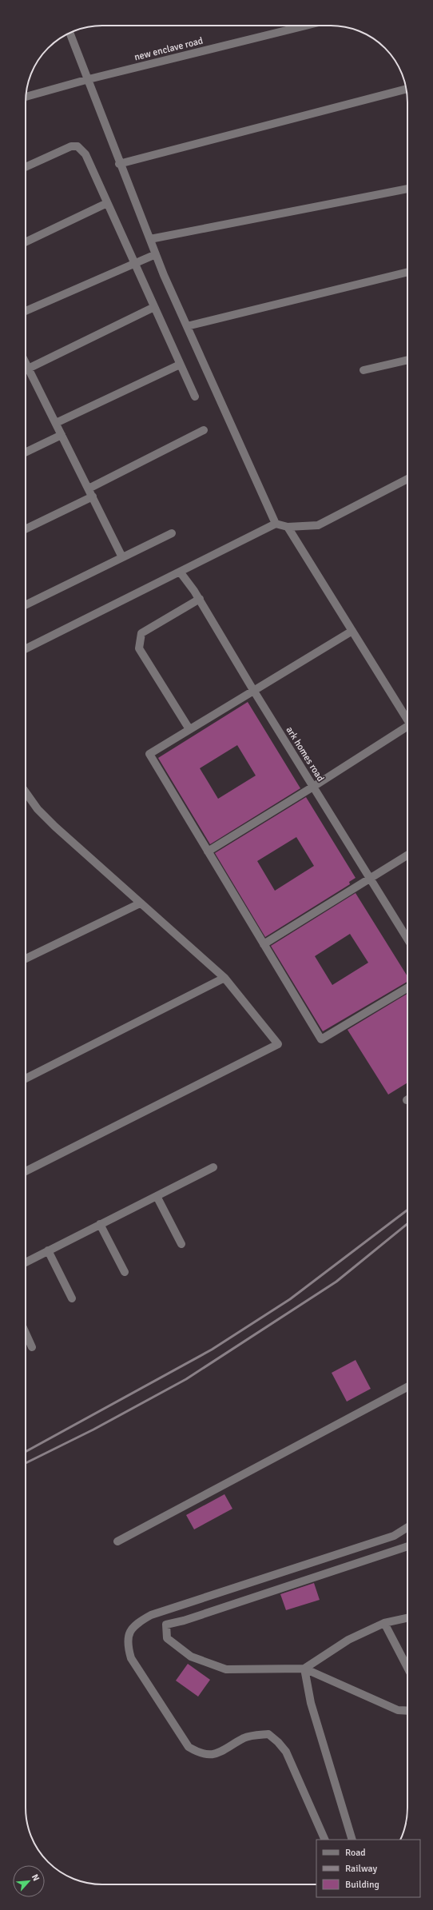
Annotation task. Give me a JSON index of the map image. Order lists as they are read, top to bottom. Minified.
{"streets":{"street":["new enclave road","ark homes road"]},"legend":["Road","Railway","Building"],"north":"top right"}
